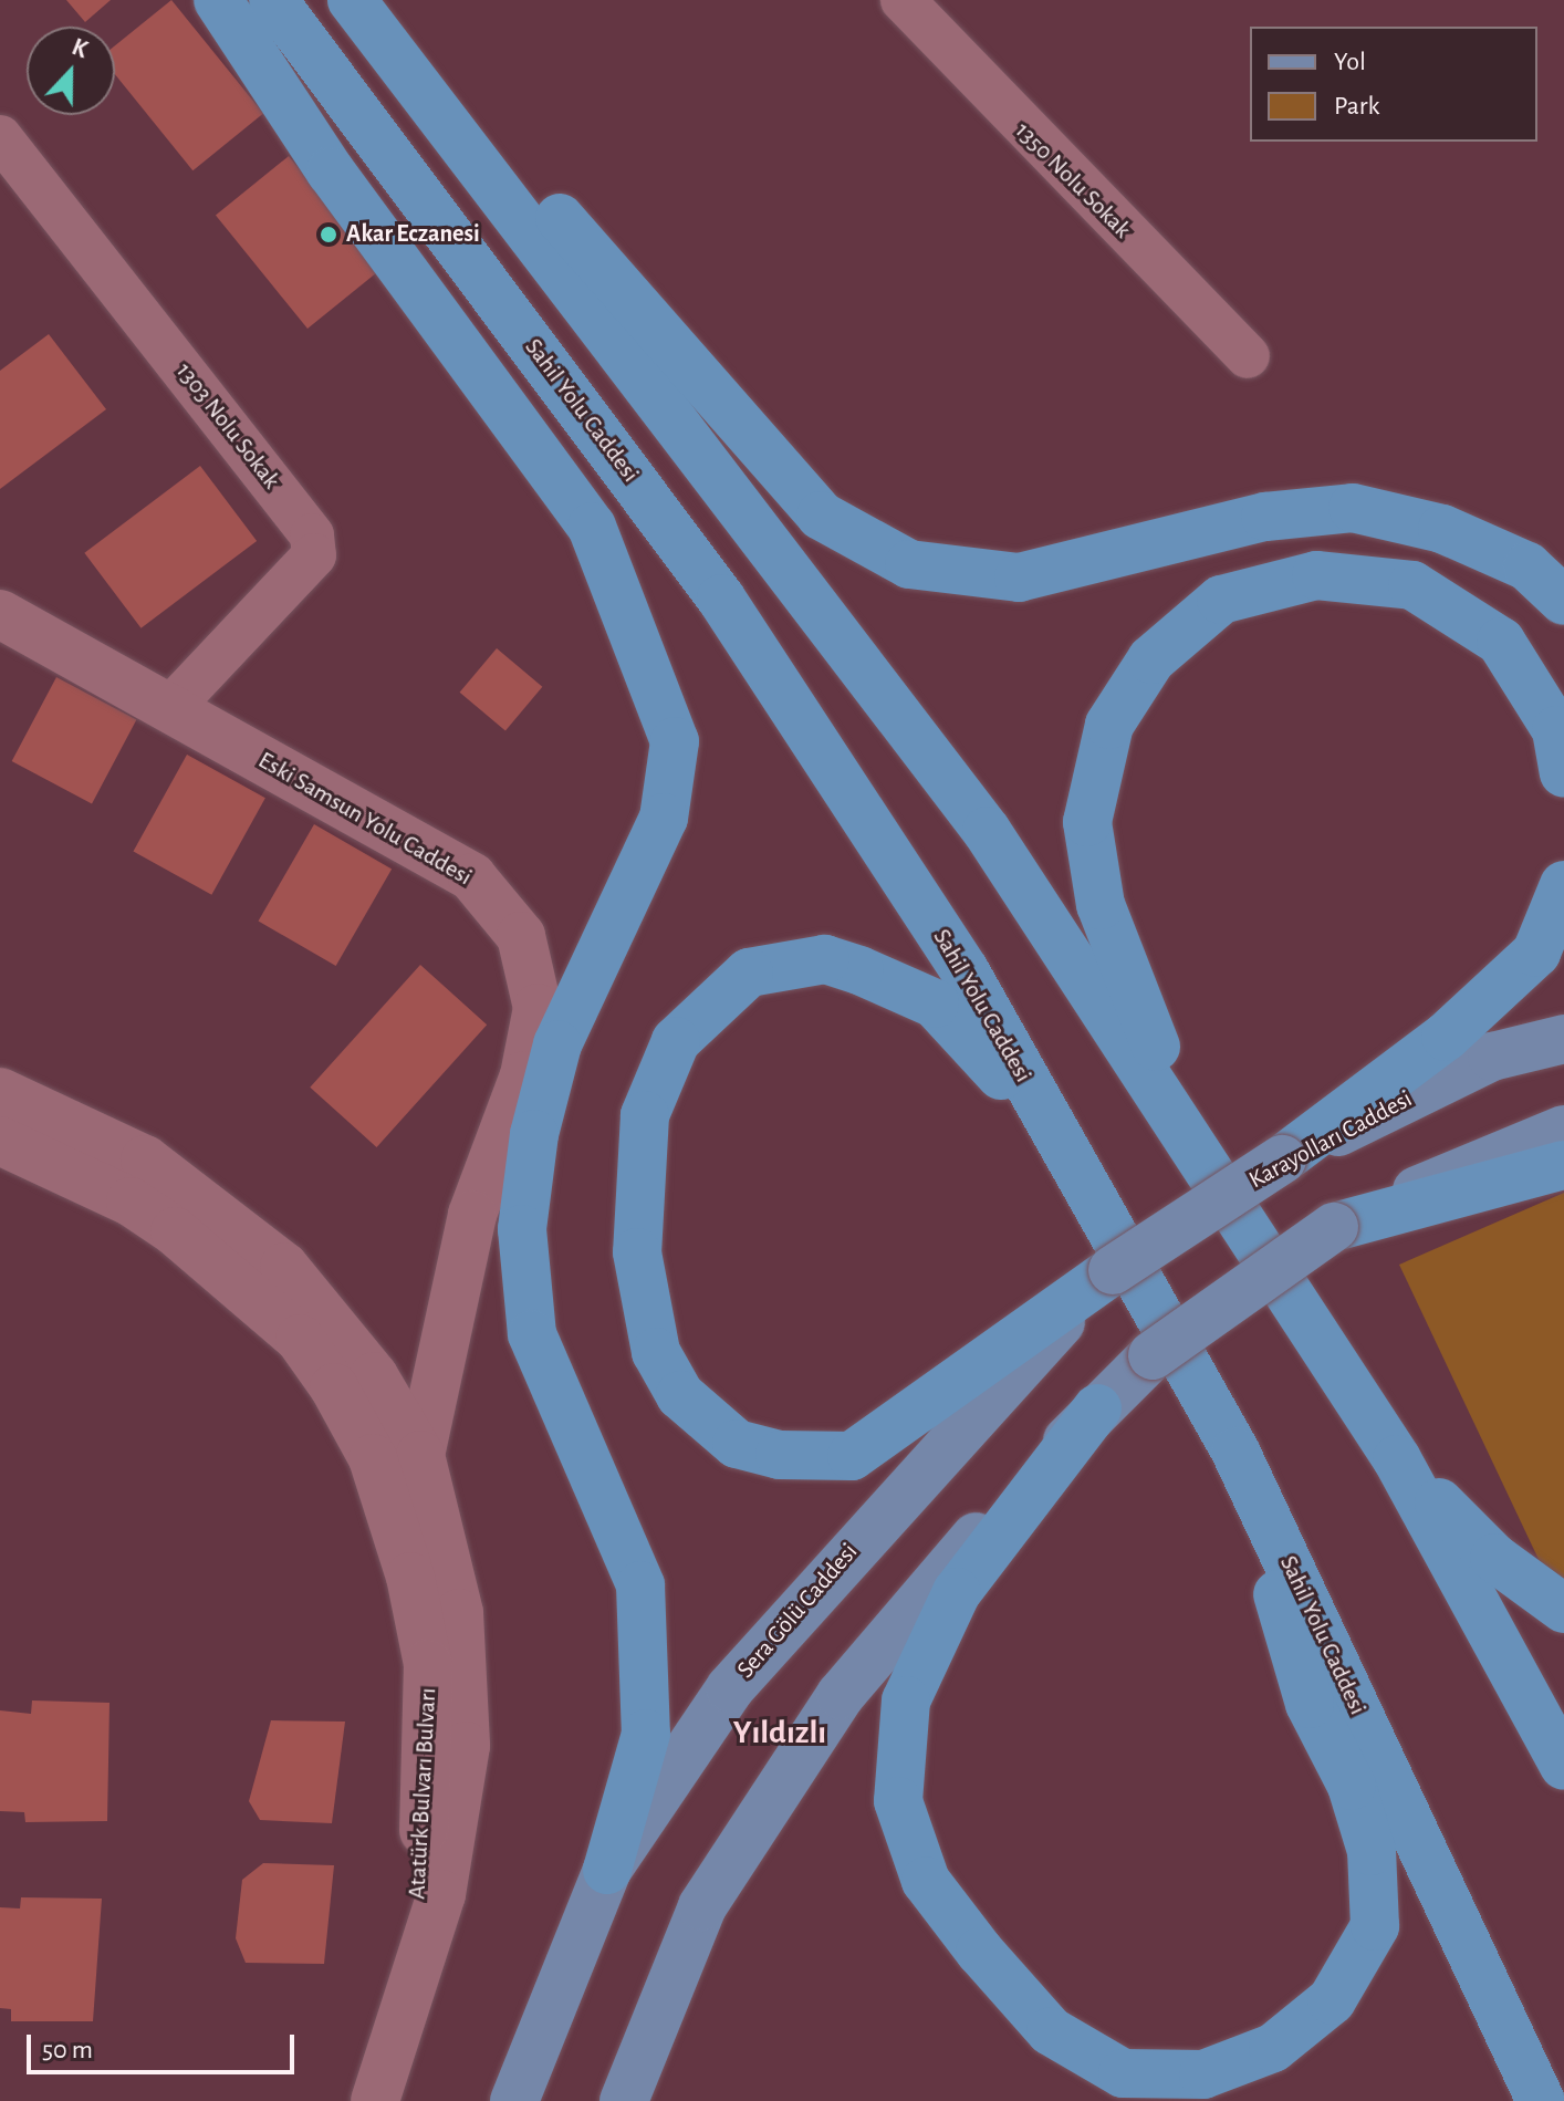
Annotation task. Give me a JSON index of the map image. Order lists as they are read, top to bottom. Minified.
{"streets":{"highway":["Sahil Yolu Caddesi"],"main road":["Karayolları Caddesi","Sera Gölü Caddesi"],"street":["1350 Nolu Sokak","1303 Nolu Sokak","Eski Samsun Yolu Caddesi","Atatürk Bulvarı Bulvarı"]},"crossings":[["1303 Nolu Sokak","Eski Samsun Yolu Caddesi"],["Eski Samsun Yolu Caddesi","Atatürk Bulvarı Bulvarı"],["Karayolları Caddesi","Sera Gölü Caddesi"]],"districts":["Yıldızlı"],"places":["Akar Eczanesi"],"legend":["Yol","Park"],"scale_bar":"50 m","north":"top"}
